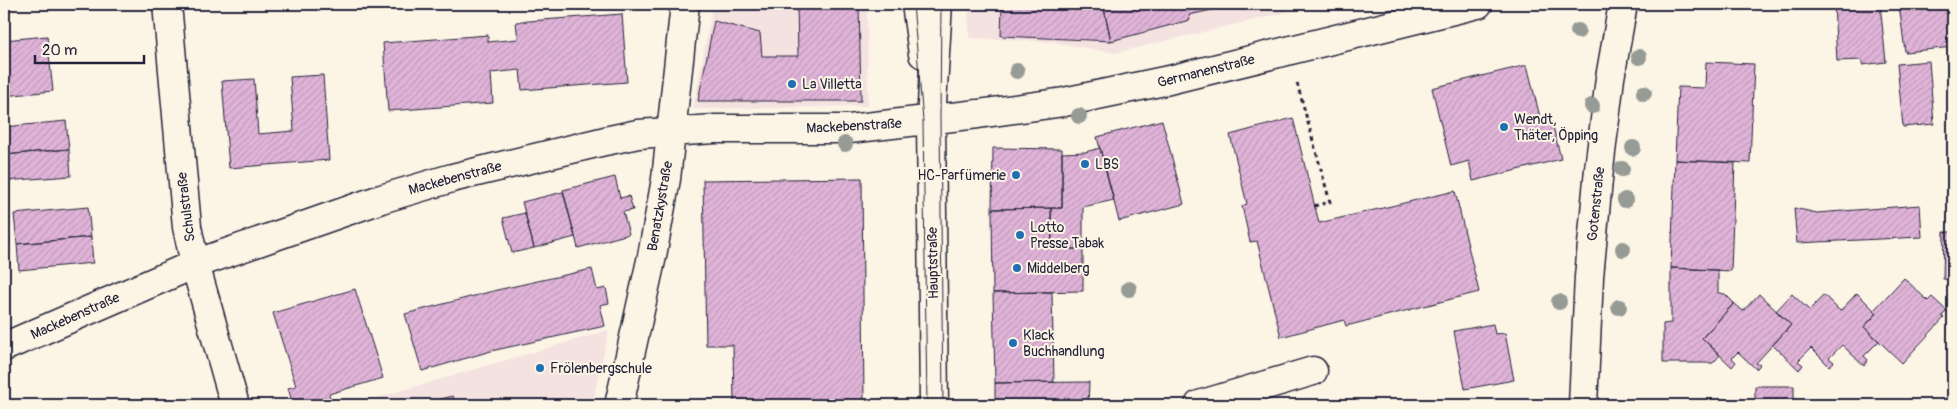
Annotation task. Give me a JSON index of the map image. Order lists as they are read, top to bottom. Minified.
{"streets":{"street":["Germanenstraße","Mackebenstraße","Gotenstraße","Benatzkystraße","Schulstraße","Hauptstraße"]},"crossings":[["Germanenstraße","Mackebenstraße"],["Germanenstraße","Hauptstraße"],["Mackebenstraße","Benatzkystraße"],["Mackebenstraße","Schulstraße"],["Mackebenstraße","Hauptstraße"]],"places":["La Villetta","Wendt, Thäter, Öpping","LBS","HC-Parfümerie","Lotto Presse Tabak","Middelberg","Klack Buchhandlung","Frölenbergschule"],"scale_bar":"20 m"}
